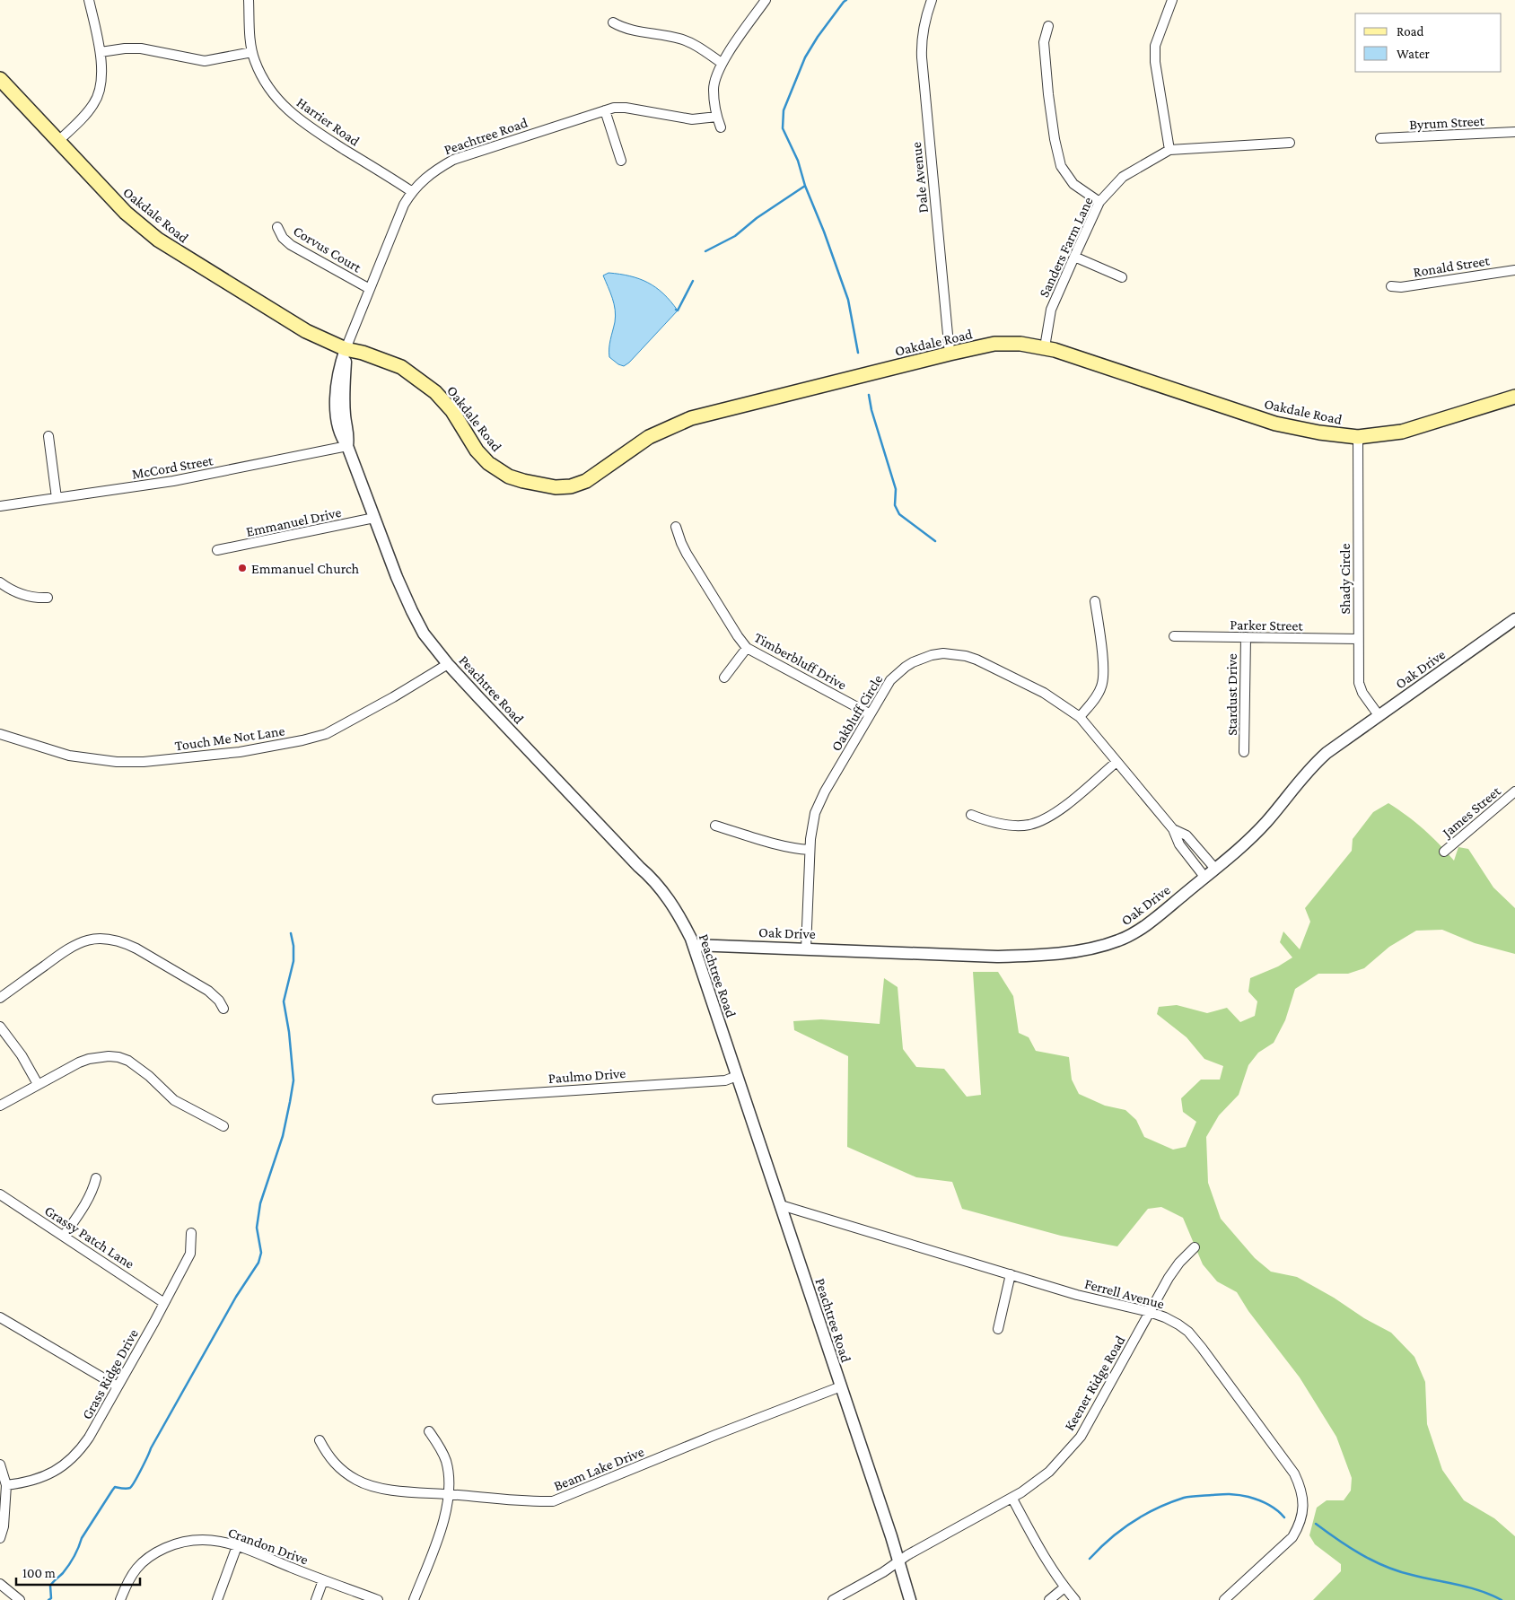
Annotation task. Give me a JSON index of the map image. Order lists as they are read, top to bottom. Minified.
{"streets":{"main road":["Oakdale Road"],"street":["Harrier Road","Byrum Street","Peachtree Road","Dale Avenue","Sanders Farm Lane","Corvus Court","Ronald Street","McCord Street","Emmanuel Drive","Shady Circle","Parker Street","Timberbluff Drive","Oak Drive","Stardust Drive","Oakbluff Circle","Touch Me Not Lane","James Street","Paulmo Drive","Grassy Patch Lane","Ferrell Avenue","Grass Ridge Drive","Keener Ridge Road","Beam Lake Drive","Crandon Drive"]},"crossings":[["Harrier Road","Peachtree Road"],["Peachtree Road","Oakdale Road"],["Peachtree Road","Corvus Court"],["Peachtree Road","McCord Street"],["Peachtree Road","Emmanuel Drive"],["Peachtree Road","Oak Drive"],["Peachtree Road","Touch Me Not Lane"],["Peachtree Road","Paulmo Drive"],["Peachtree Road","Ferrell Avenue"],["Peachtree Road","Keener Ridge Road"],["Peachtree Road","Beam Lake Drive"],["Dale Avenue","Oakdale Road"],["Oakdale Road","Sanders Farm Lane"],["Oakdale Road","Shady Circle"],["Shady Circle","Parker Street"],["Shady Circle","Oak Drive"],["Parker Street","Stardust Drive"],["Timberbluff Drive","Oakbluff Circle"],["Oak Drive","Oakbluff Circle"],["Grassy Patch Lane","Grass Ridge Drive"],["Ferrell Avenue","Keener Ridge Road"]],"places":["Emmanuel Church"],"legend":["Road","Water"],"scale_bar":"100 m"}
